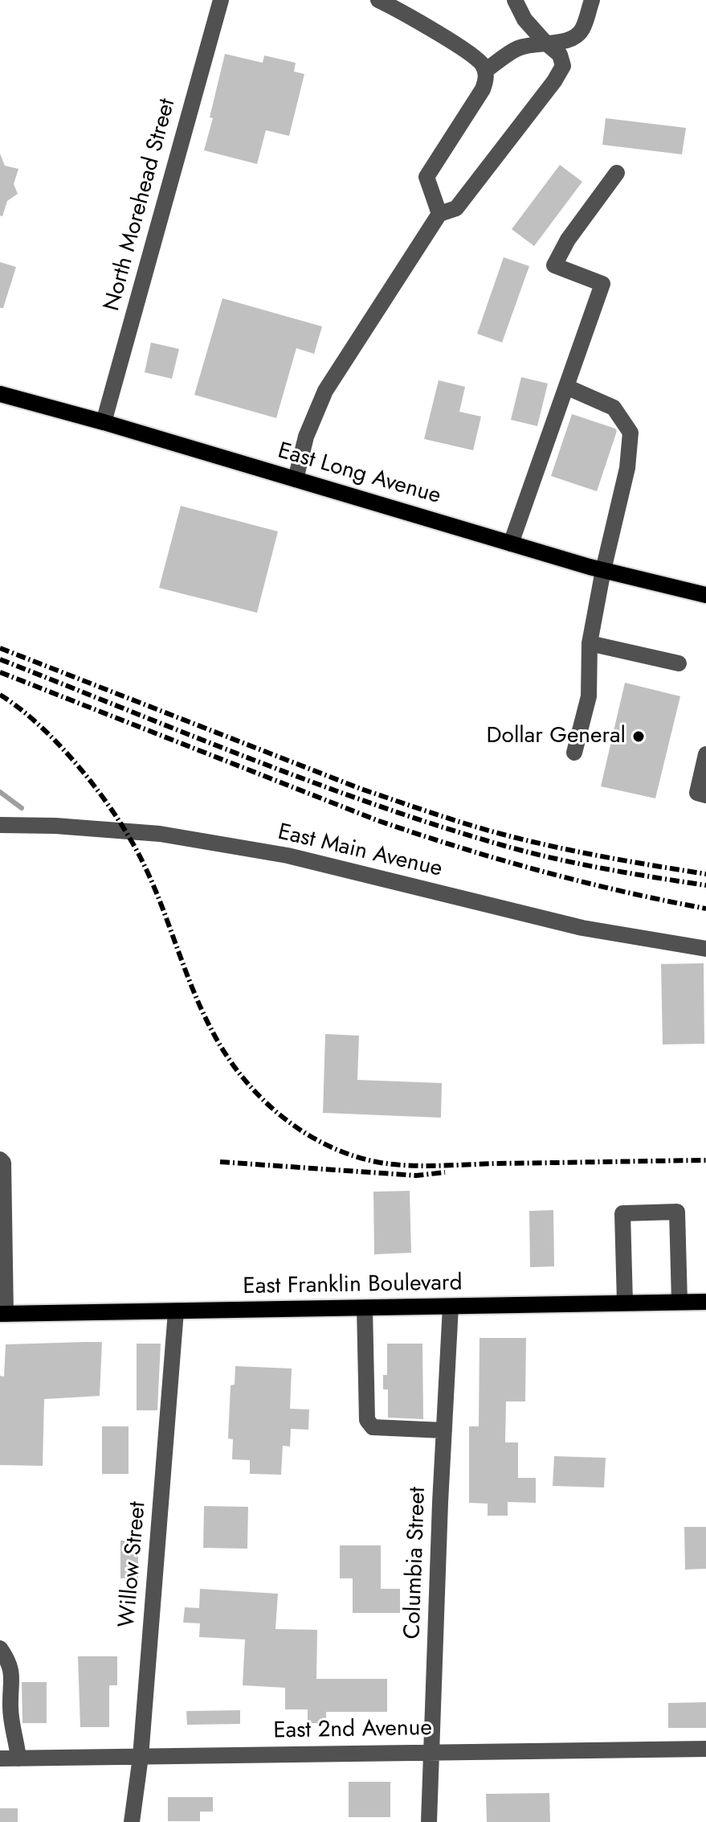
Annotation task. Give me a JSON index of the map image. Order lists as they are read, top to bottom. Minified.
{"streets":{"main road":["East Long Avenue","East Franklin Boulevard"],"street":["North Morehead Street","East Main Avenue","Columbia Street","Willow Street","East 2nd Avenue"]},"crossings":[["North Morehead Street","East Long Avenue"],["East Franklin Boulevard","Columbia Street"],["East Franklin Boulevard","Willow Street"],["Columbia Street","East 2nd Avenue"],["Willow Street","East 2nd Avenue"]],"places":["Dollar General"]}
